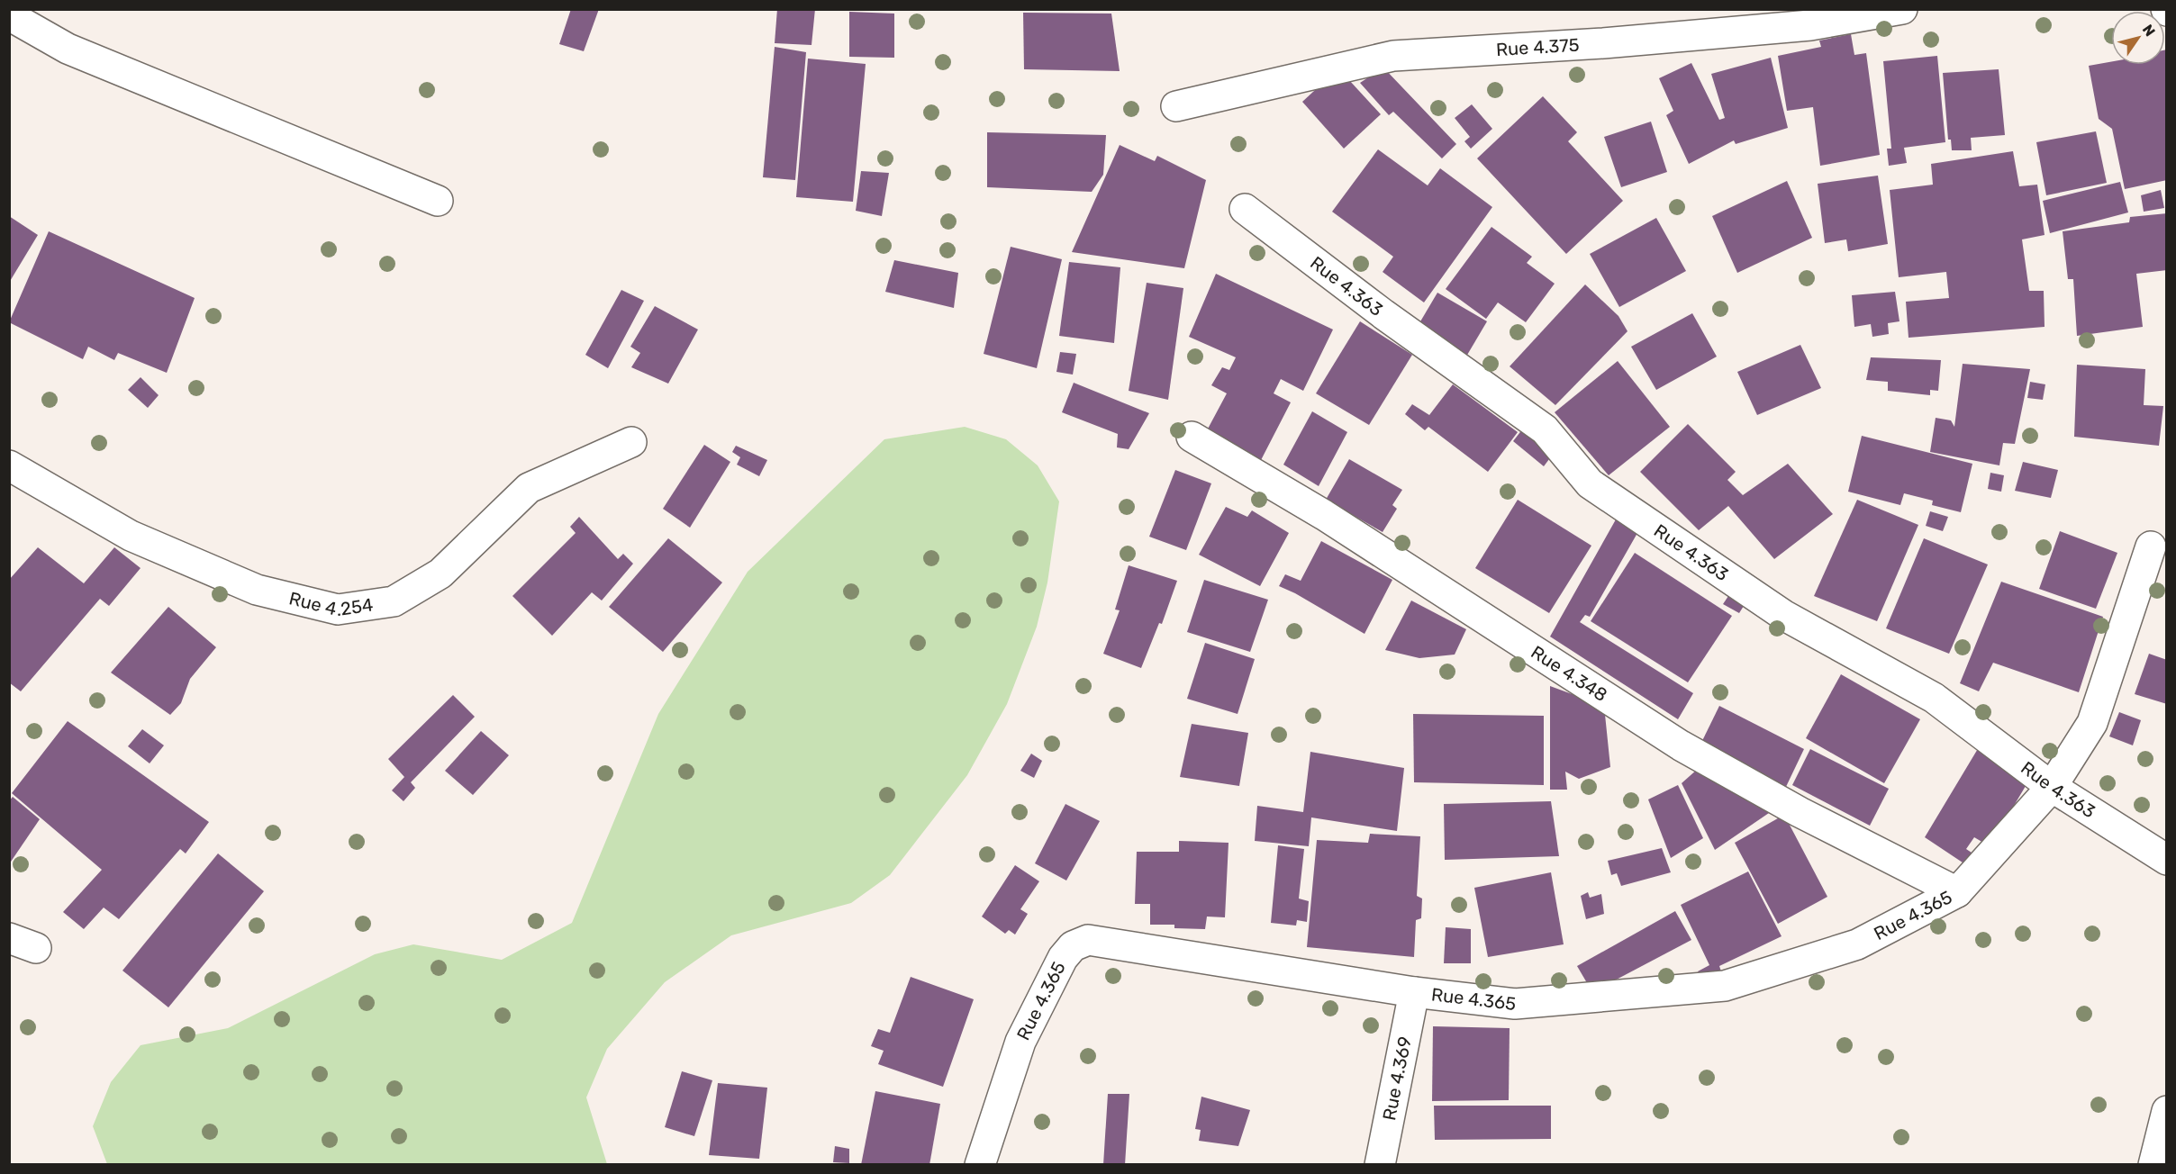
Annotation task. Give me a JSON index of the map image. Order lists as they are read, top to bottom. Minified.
{"streets":{"street":["Rue 4.375","Rue 4.363","Rue 4.254","Rue 4.348","Rue 4.365","Rue 4.369"]},"crossings":[["Rue 4.363","Rue 4.365"],["Rue 4.348","Rue 4.365"],["Rue 4.365","Rue 4.369"]],"north":"top right"}
